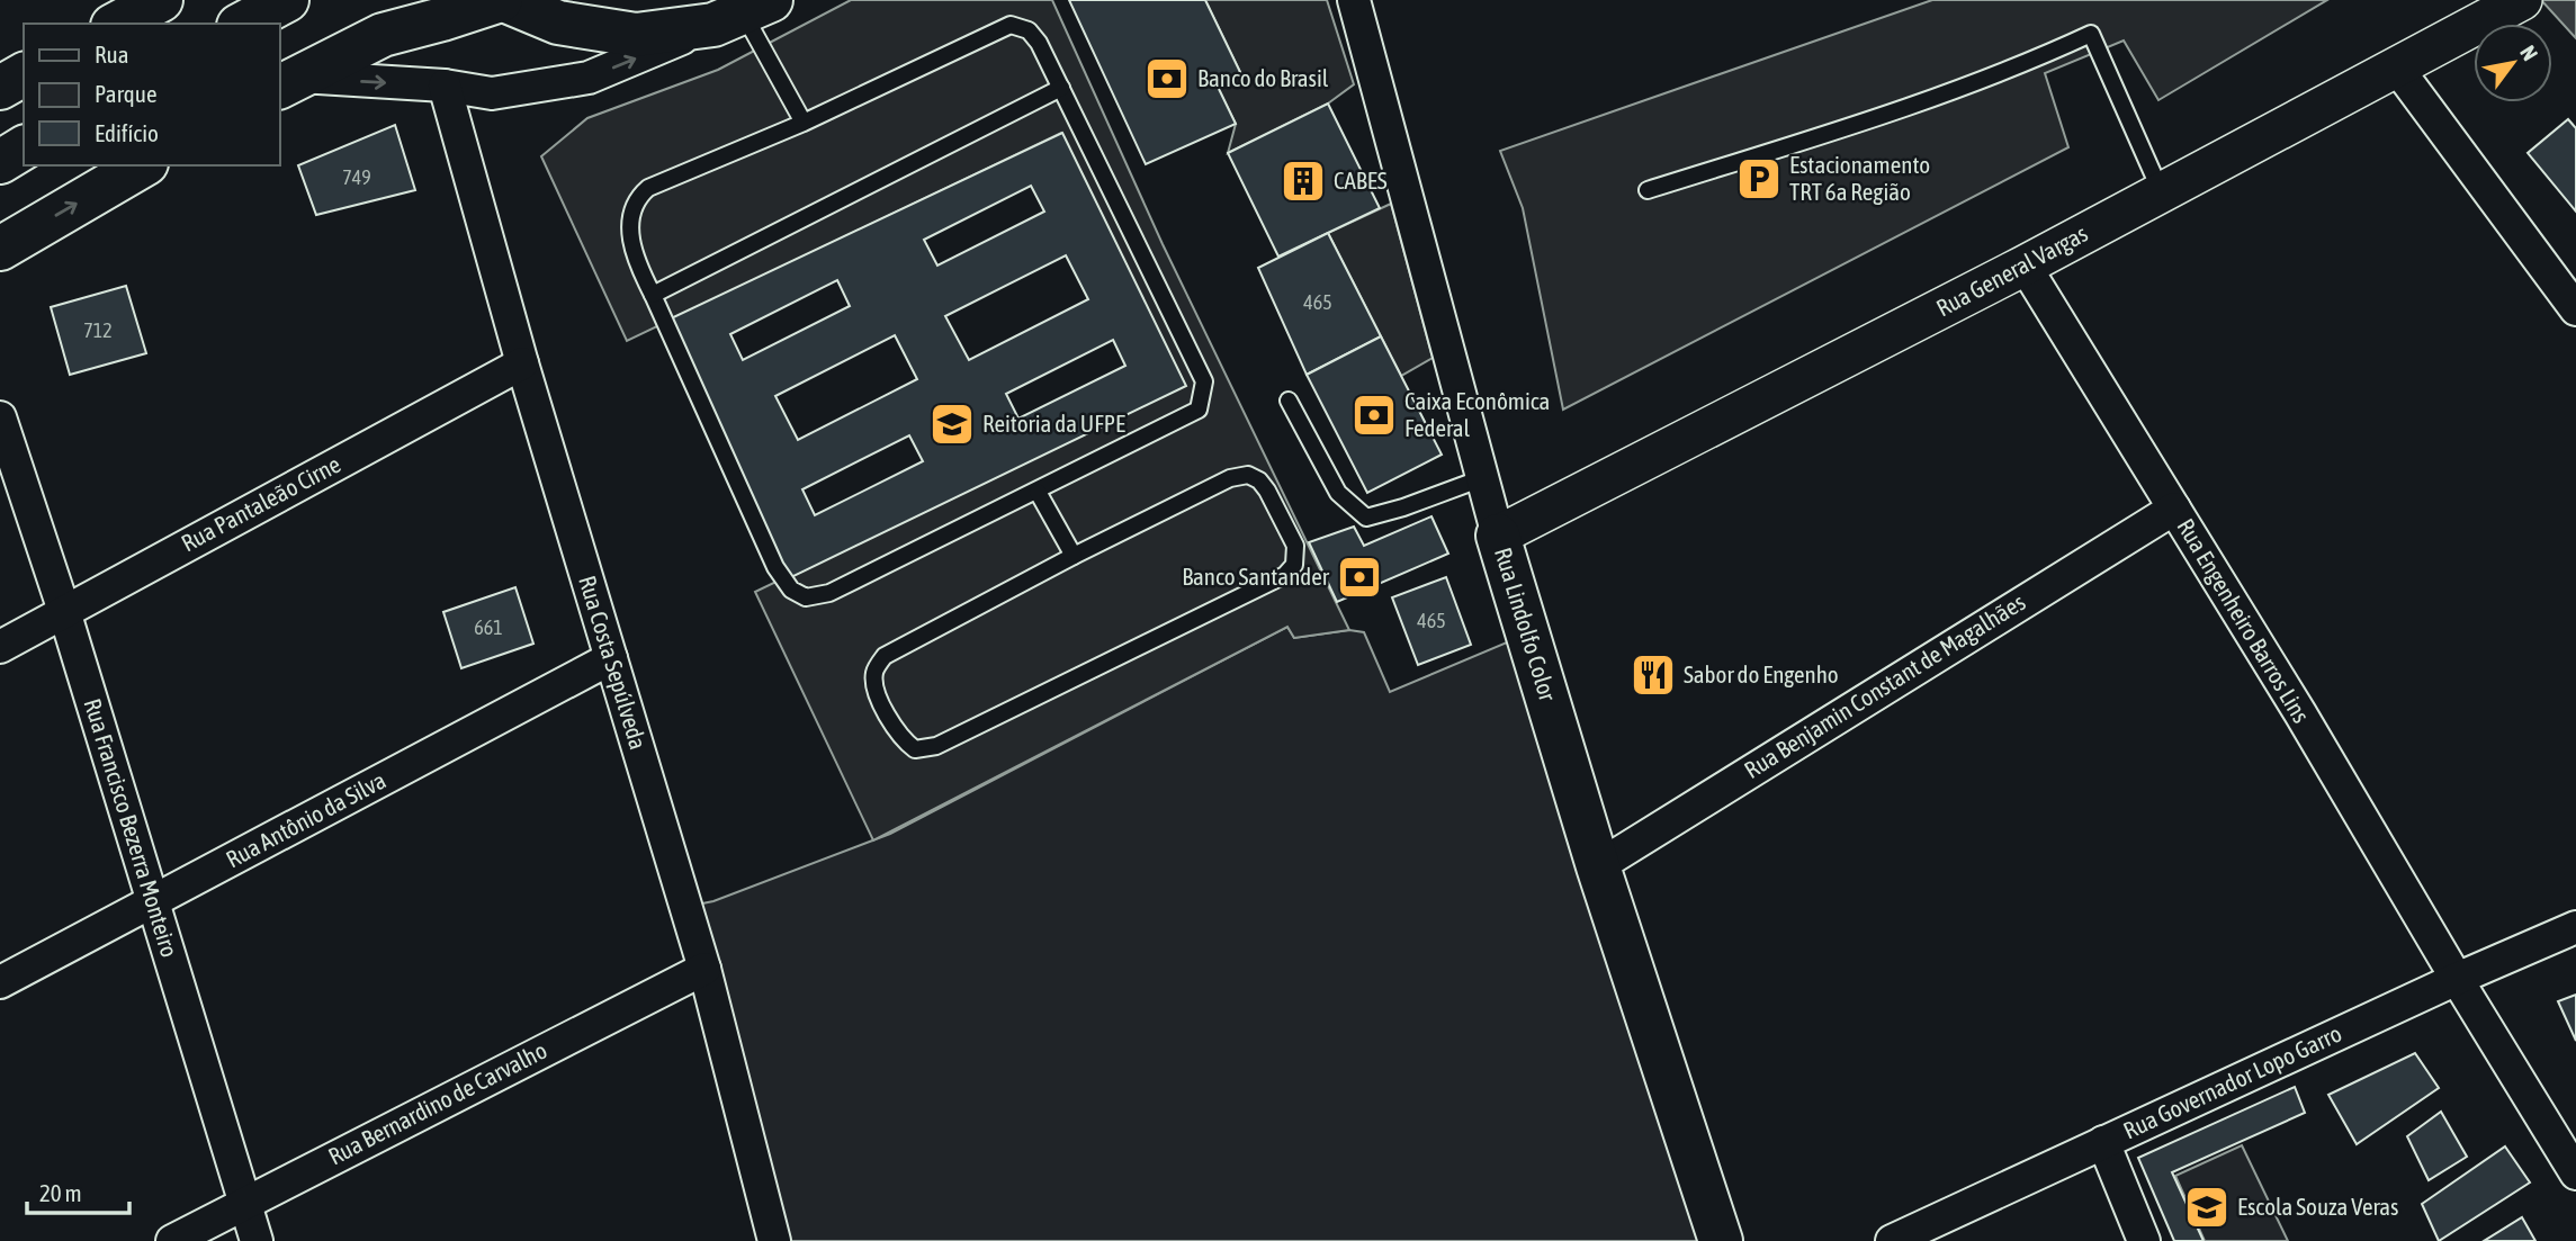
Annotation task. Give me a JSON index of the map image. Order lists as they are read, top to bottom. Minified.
{"streets":{"main road":["Rua Lindolfo Color"],"street":["Rua General Vargas","Rua Pantaleão Cirne","Rua Engenheiro Barros Lins","Rua Costa Sepúlveda","Rua Benjamin Constant de Magalhães","Rua Antônio da Silva","Rua Francisco Bezerra Monteiro","Rua Governador Lopo Garro","Rua Bernardino de Carvalho"]},"crossings":[["Rua General Vargas","Rua Engenheiro Barros Lins"],["Rua General Vargas","Rua Lindolfo Color"],["Rua Pantaleão Cirne","Rua Costa Sepúlveda"],["Rua Pantaleão Cirne","Rua Francisco Bezerra Monteiro"],["Rua Engenheiro Barros Lins","Rua Benjamin Constant de Magalhães"],["Rua Engenheiro Barros Lins","Rua Governador Lopo Garro"],["Rua Lindolfo Color","Rua Benjamin Constant de Magalhães"],["Rua Costa Sepúlveda","Rua Antônio da Silva"],["Rua Costa Sepúlveda","Rua Bernardino de Carvalho"],["Rua Antônio da Silva","Rua Francisco Bezerra Monteiro"],["Rua Francisco Bezerra Monteiro","Rua Bernardino de Carvalho"]],"places":{"bank":["Banco do Brasil","Caixa Econômica Federal","Banco Santander"],"parking":["Estacionamento TRT 6a Região"],"building":["CABES"],"school or university":["Reitoria da UFPE","Escola Souza Veras"],"restaurant":["Sabor do Engenho"]},"house_numbers":["749","465","712","465","661"],"legend":["Rua","Parque","Edifício"],"scale_bar":"20 m","north":"top right"}
